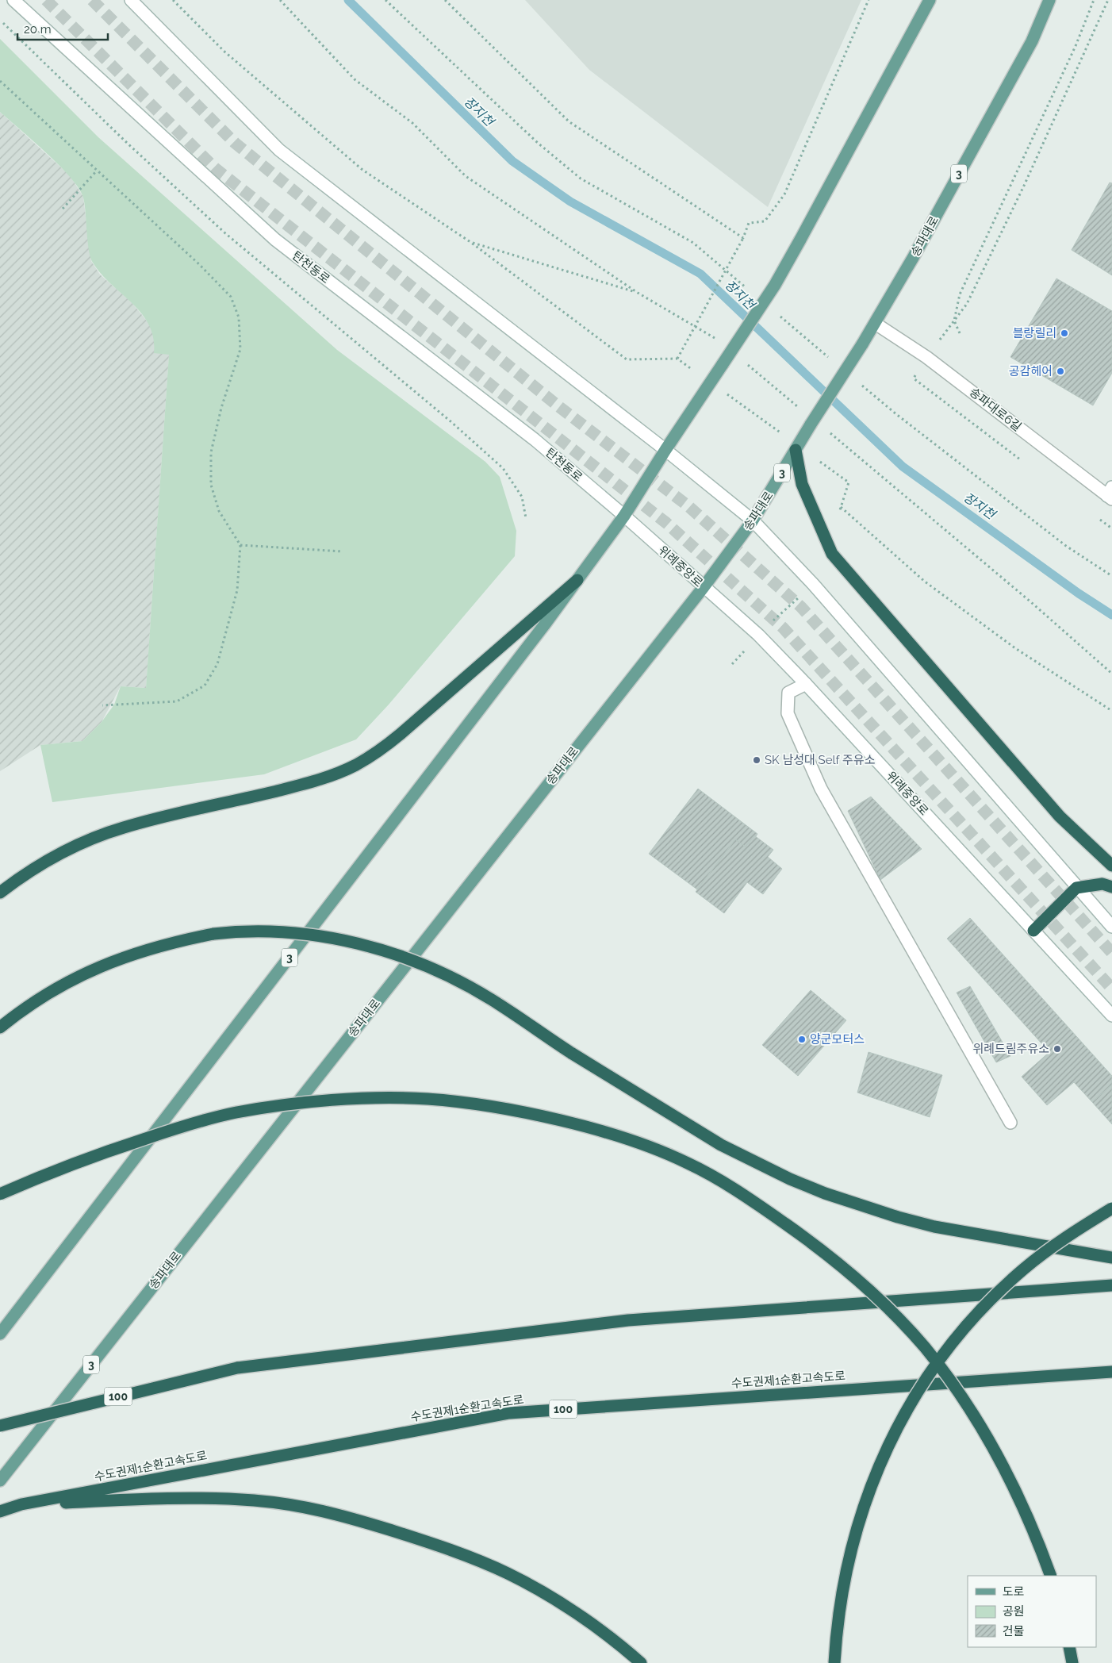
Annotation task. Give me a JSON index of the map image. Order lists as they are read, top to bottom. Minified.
{"streets":{"highway":["수도권제1순환고속도로","100"],"main road":["3","송파대로","탄천동로","송파대로6길","위례중앙로"]},"crossings":[["3","탄천동로"],["3","위례중앙로"],["송파대로","송파대로6길"],["송파대로","위례중앙로"],["탄천동로","위례중앙로"]],"water":["장지천"],"places":["블랑릴리","공감헤어","SK 남성대 Self 주유소","양군모터스","위례드림주유소"],"legend":["도로","공원","건물"],"scale_bar":"20 m"}
